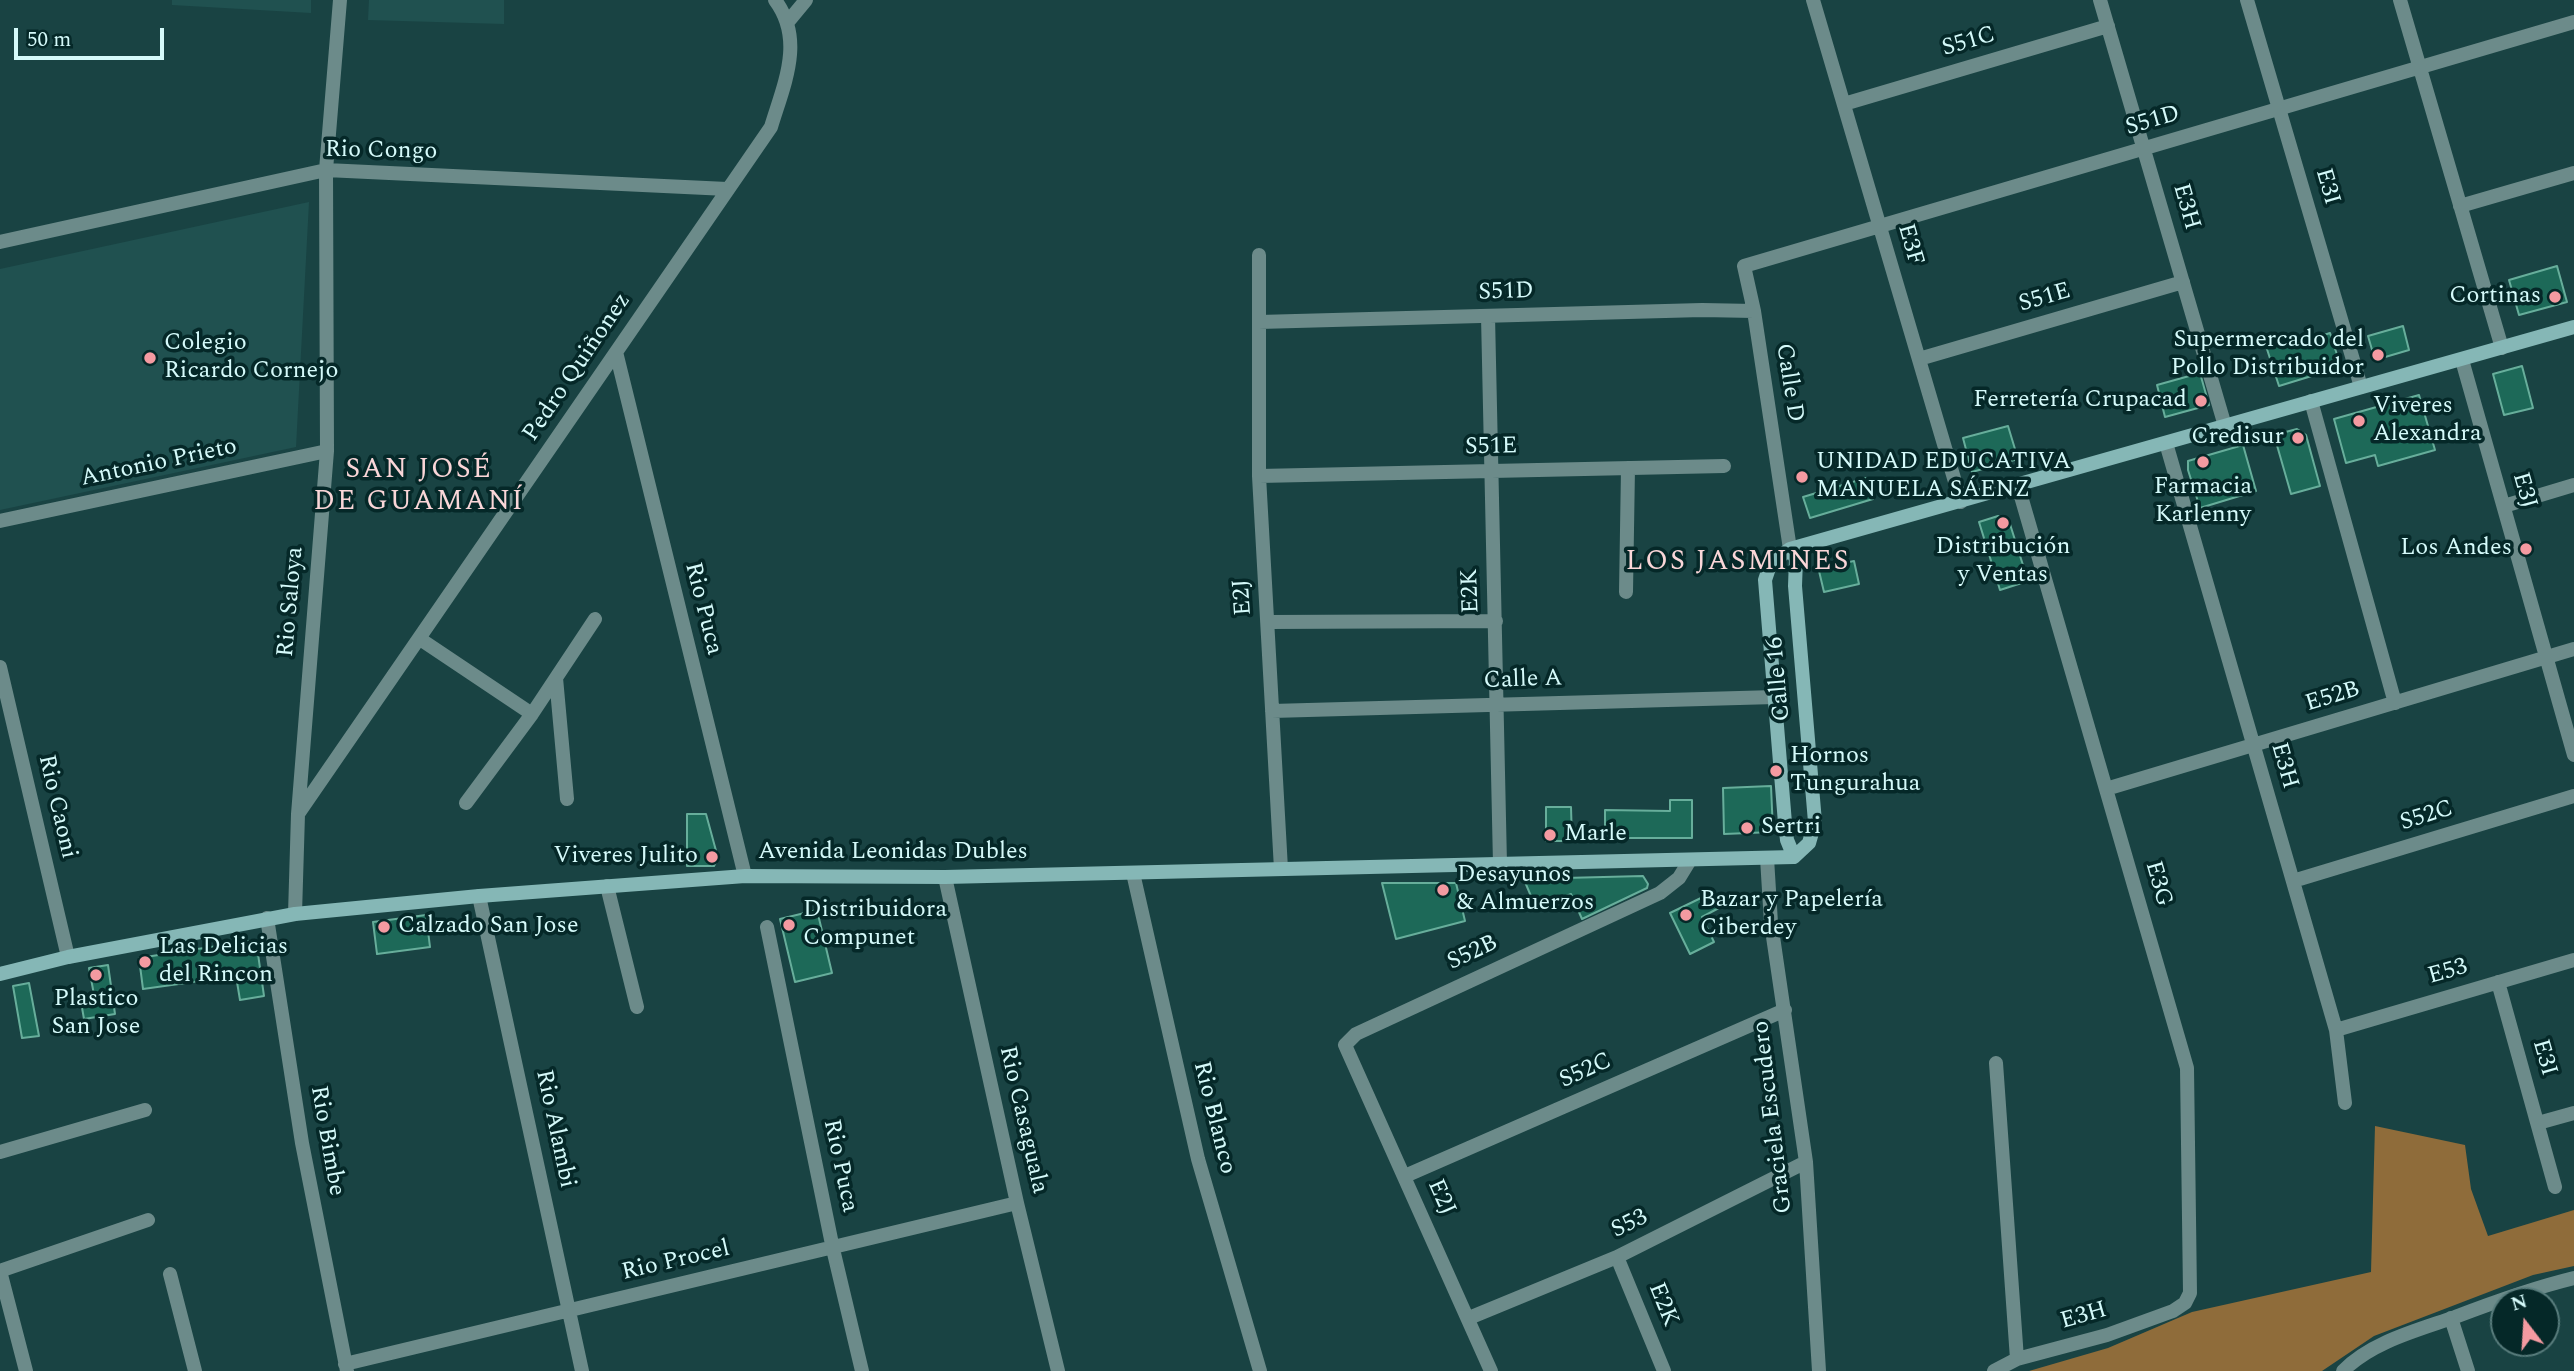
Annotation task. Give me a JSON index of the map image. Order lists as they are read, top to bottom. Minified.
{"streets":{"main road":["Calle 16","Avenida Leonidas Dubles"],"street":["S51C","S51D","Rio Congo","E3I","E3H","E3F","S51E","Pedro Quiñonez","Calle D","Antonio Prieto","E3J","E2K","E2J","Rio Saloya","Rio Puca","Calle A","E52B","Rio Caoni","S52C","E3G","S52B","E53","Graciela Escudero","Rio Blanco","Rio Casaguala","Rio Alambi","Rio Bimbe","S53","Rio Procel"]},"crossings":[["S51C","E3H"],["S51C","E3F"],["S51D","E3I"],["S51D","E3H"],["S51D","E3F"],["S51D","Calle D"],["S51D","E2K"],["S51D","E2J"],["Rio Congo","Pedro Quiñonez"],["Rio Congo","Rio Saloya"],["E3I","E53"],["E3H","S51E"],["E3H","E52B"],["E3H","S52C"],["E3H","E3G"],["E3H","E53"],["E3F","S51E"],["S51E","E2K"],["S51E","E2J"],["Pedro Quiñonez","Rio Saloya"],["Pedro Quiñonez","Rio Puca"],["Calle D","Calle 16"],["Antonio Prieto","Rio Saloya"],["E3J","E52B"],["E2K","Calle A"],["E2K","Avenida Leonidas Dubles"],["E2K","S53"],["E2J","Calle A"],["E2J","S52C"],["E2J","Avenida Leonidas Dubles"],["E2J","S52B"],["E2J","S53"],["Rio Saloya","Avenida Leonidas Dubles"],["Rio Puca","Avenida Leonidas Dubles"],["Rio Puca","Rio Procel"],["Calle 16","Calle A"],["Calle 16","Avenida Leonidas Dubles"],["E52B","E3G"],["Rio Caoni","Avenida Leonidas Dubles"],["S52C","Graciela Escudero"],["Avenida Leonidas Dubles","S52B"],["Avenida Leonidas Dubles","Graciela Escudero"],["Avenida Leonidas Dubles","Rio Blanco"],["Avenida Leonidas Dubles","Rio Casaguala"],["Avenida Leonidas Dubles","Rio Alambi"],["Avenida Leonidas Dubles","Rio Bimbe"],["Graciela Escudero","S53"],["Rio Casaguala","Rio Procel"],["Rio Alambi","Rio Procel"],["Rio Bimbe","Rio Procel"]],"districts":["SAN JOSÉ DE GUAMANÍ","LOS JASMINES"],"places":["Cortinas","Supermercado del Pollo Distribuidor","Colegio Ricardo Cornejo","Ferretería Crupacad","Viveres Alexandra","Credisur","Farmacia Karlenny","UNIDAD EDUCATIVA MANUELA SÁENZ","Distribución y Ventas","Los Andes","Hornos Tungurahua","Sertri","Marle","Viveres Julito","Desayunos & Almuerzos","Bazar y Papelería Ciberdey","Distribuidora Compunet","Calzado San Jose","Las Delicias del Rincon","Plastico San Jose"],"scale_bar":"50 m","north":"top"}
